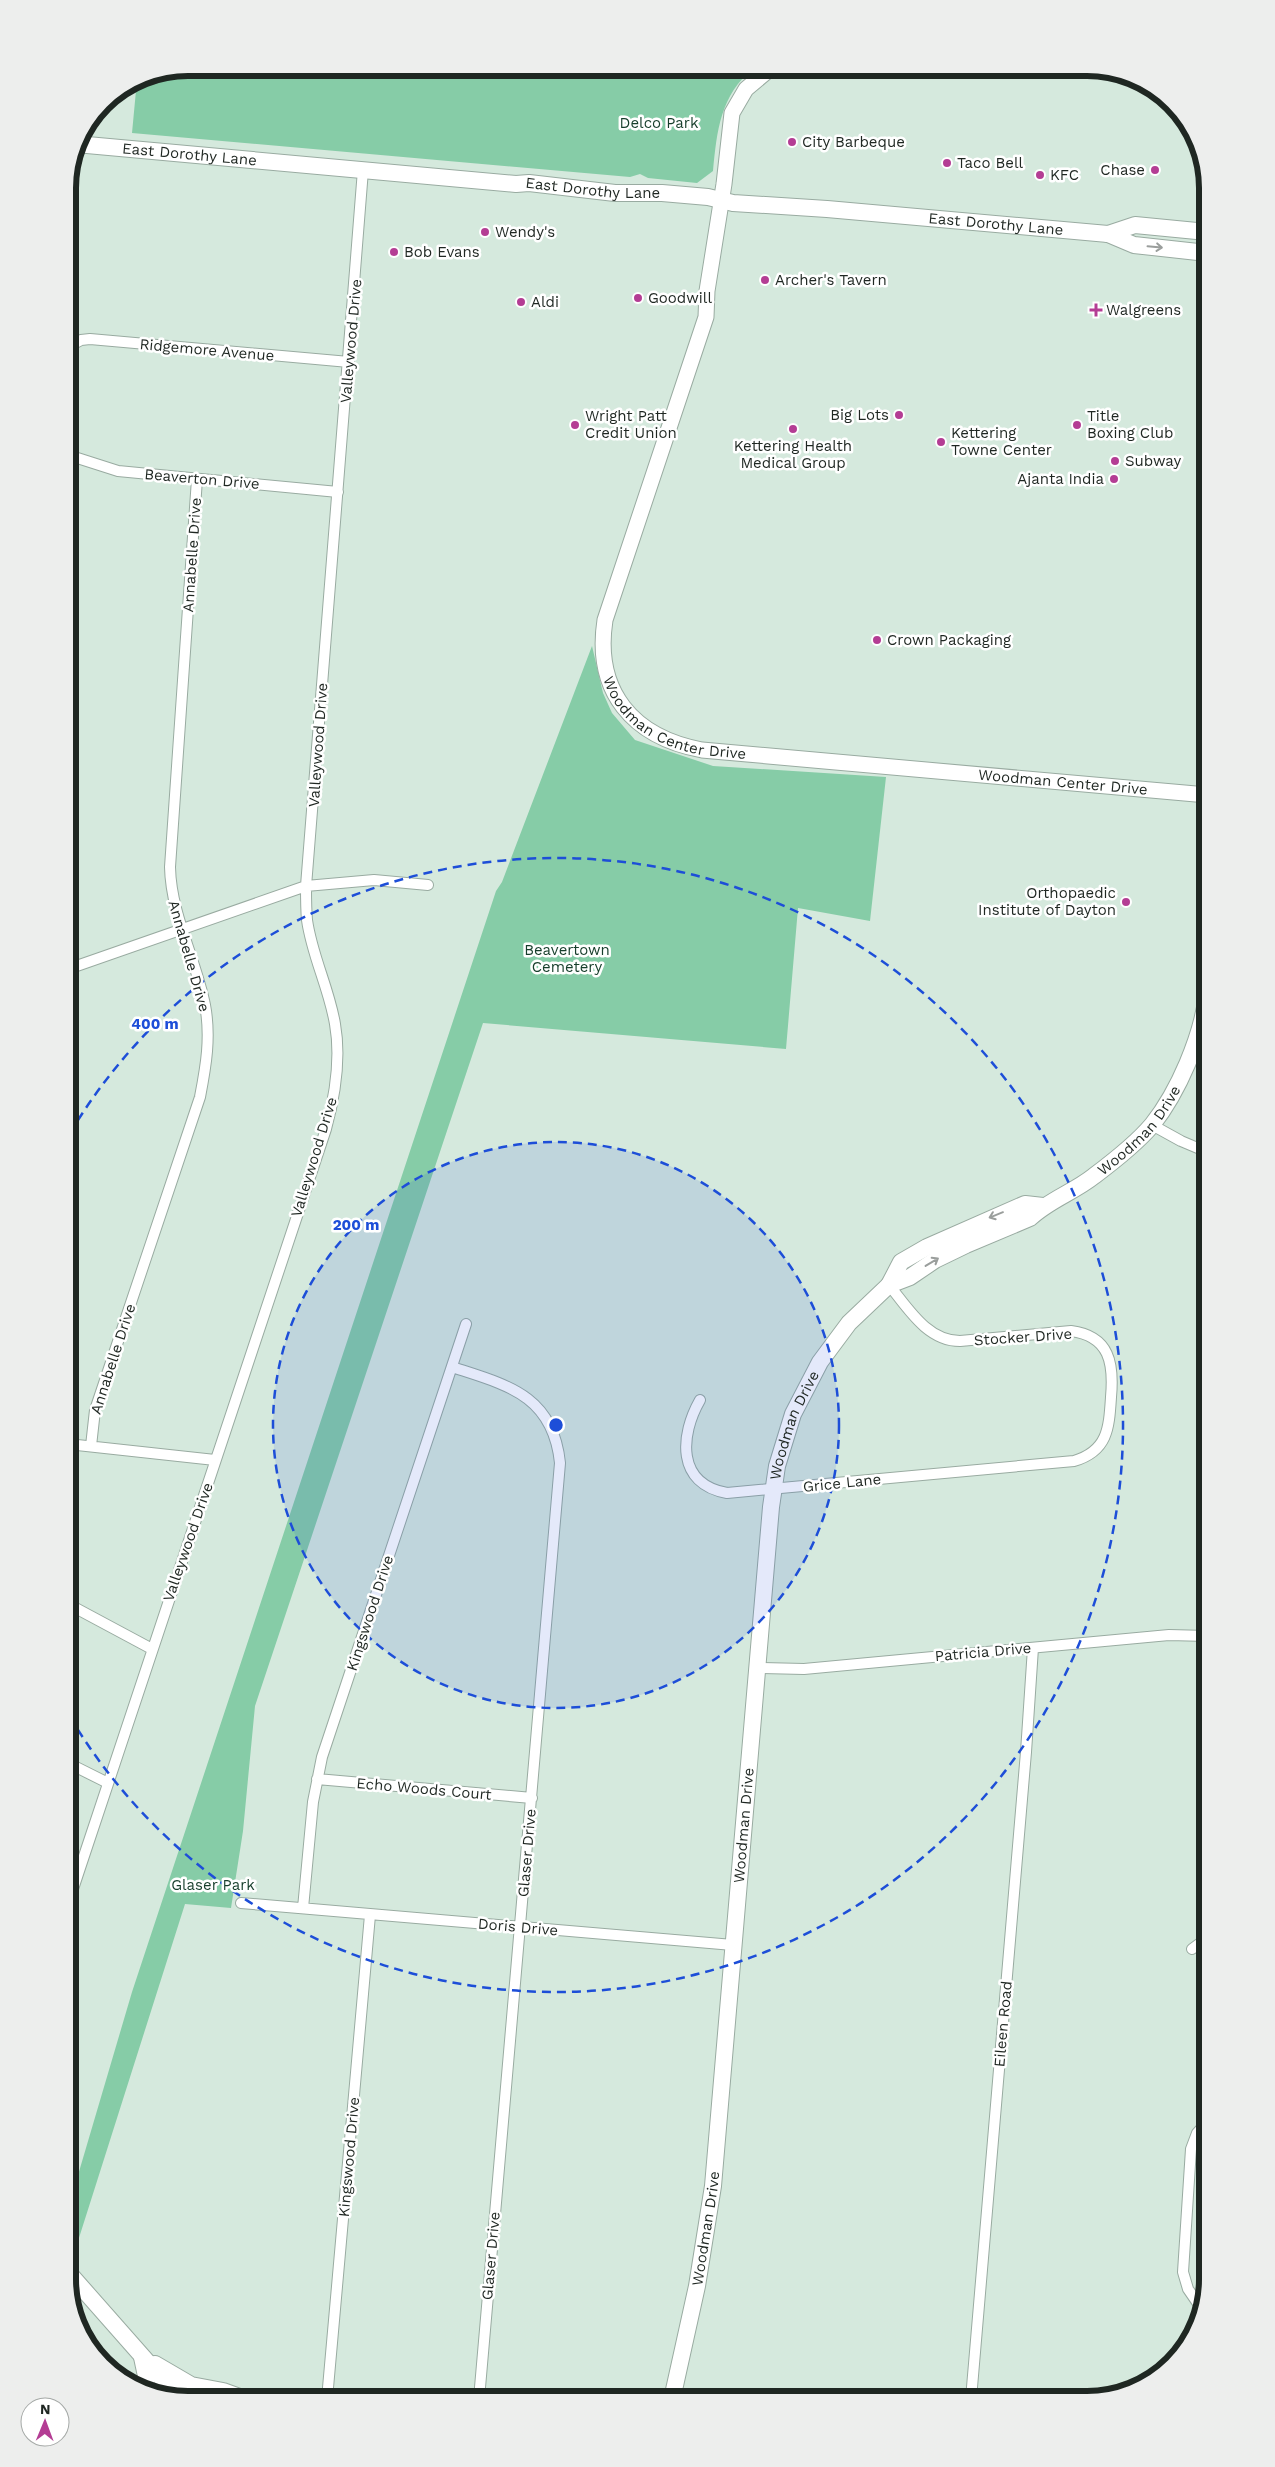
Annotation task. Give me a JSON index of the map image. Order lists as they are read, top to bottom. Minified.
{"streets":{"main road":["East Dorothy Lane","Woodman Drive"],"street":["Valleywood Drive","Ridgemore Avenue","Beaverton Drive","Annabelle Drive","Woodman Center Drive","Stocker Drive","Grice Lane","Kingswood Drive","Patricia Drive","Echo Woods Court","Glaser Drive","Doris Drive","Eileen Road"]},"crossings":[["East Dorothy Lane","Valleywood Drive"],["East Dorothy Lane","Woodman Center Drive"],["Valleywood Drive","Ridgemore Avenue"],["Valleywood Drive","Beaverton Drive"],["Beaverton Drive","Annabelle Drive"],["Woodman Drive","Stocker Drive"],["Woodman Drive","Grice Lane"],["Woodman Drive","Patricia Drive"],["Woodman Drive","Doris Drive"],["Stocker Drive","Grice Lane"],["Kingswood Drive","Echo Woods Court"],["Kingswood Drive","Glaser Drive"],["Kingswood Drive","Doris Drive"],["Patricia Drive","Eileen Road"],["Echo Woods Court","Glaser Drive"],["Glaser Drive","Doris Drive"]],"parks":["Delco Park","Beavertown Cemetery","Glaser Park"],"places":{"other":["City Barbeque","Taco Bell","Chase","KFC","Wendy's","Bob Evans","Archer's Tavern","Goodwill","Aldi","Big Lots","Wright Patt Credit Union","Title Boxing Club","Kettering Health Medical Group","Kettering Towne Center","Subway","Ajanta India","Crown Packaging","Orthopaedic Institute of Dayton"],"health":["Walgreens"]},"north":"top","rings":["400 m","200 m"]}
